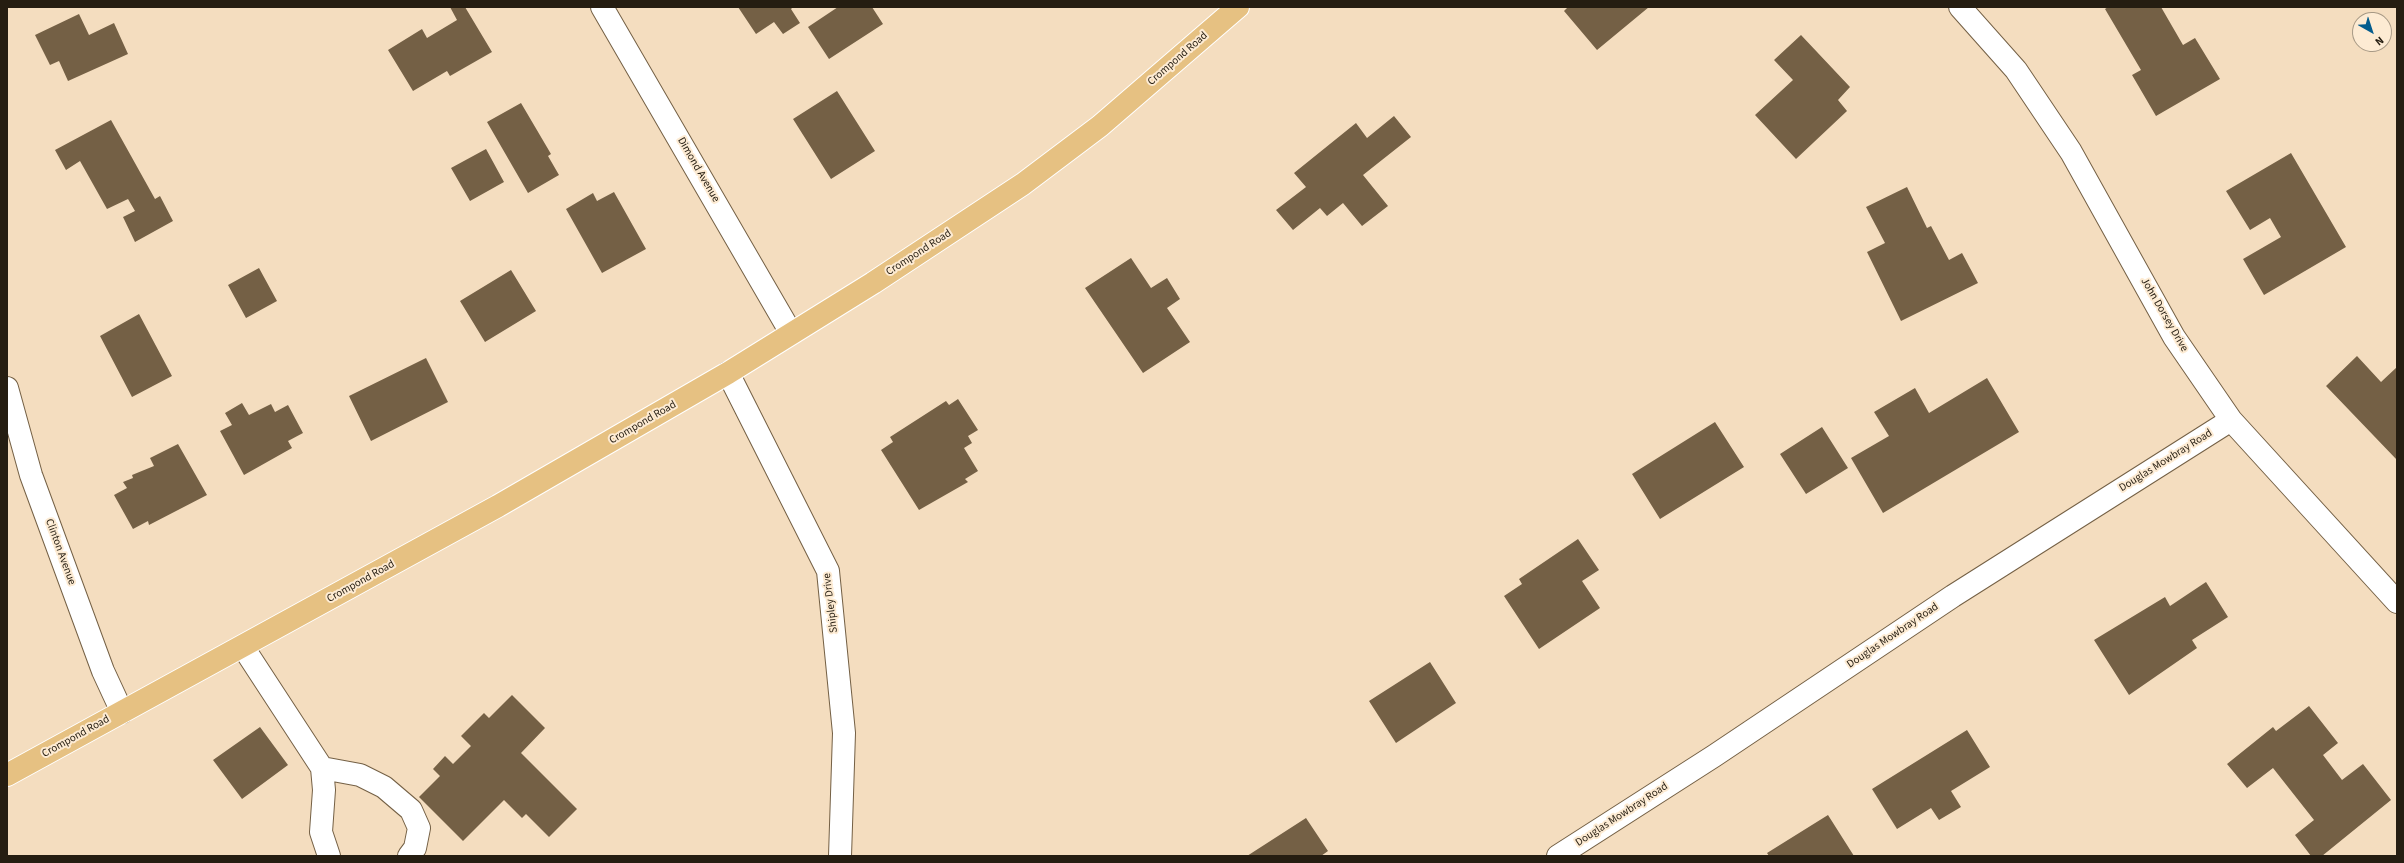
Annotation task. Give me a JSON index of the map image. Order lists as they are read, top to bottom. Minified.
{"streets":{"main road":["Crompond Road"],"street":["Dimond Avenue","John Dorsey Drive","Douglas Mowbray Road","Clinton Avenue","Shipley Drive"]},"crossings":[["Crompond Road","Dimond Avenue"],["Crompond Road","Clinton Avenue"],["Crompond Road","Shipley Drive"],["John Dorsey Drive","Douglas Mowbray Road"]],"north":"bottom right"}
